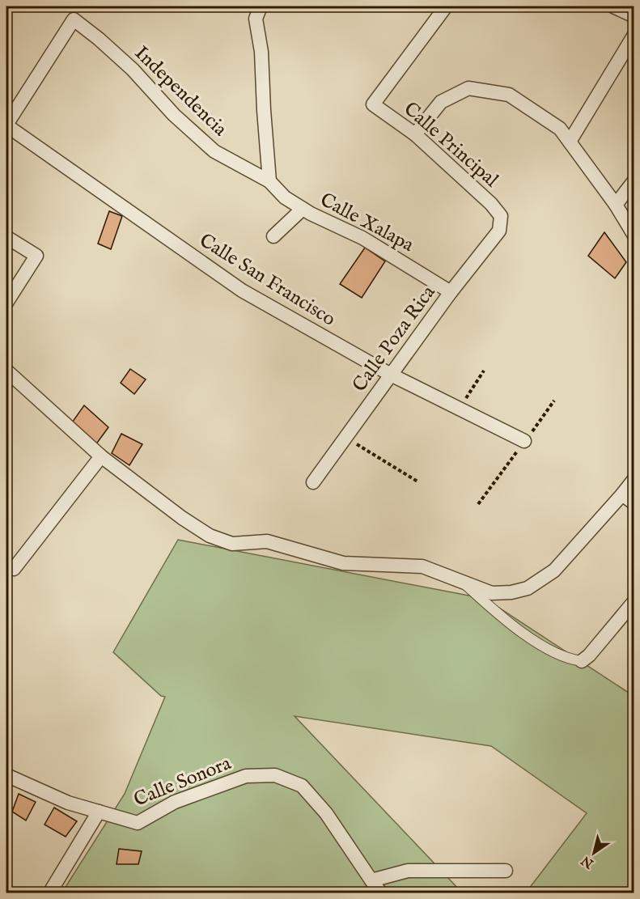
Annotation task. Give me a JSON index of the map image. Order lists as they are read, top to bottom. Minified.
{"streets":{"street":["Independencia","Calle Principal","Calle Xalapa","Calle San Francisco","Calle Poza Rica","Calle Sonora"]},"crossings":[["Independencia","Calle Xalapa"],["Independencia","Calle San Francisco"],["Calle Principal","Calle Poza Rica"],["Calle Xalapa","Calle Poza Rica"],["Calle San Francisco","Calle Poza Rica"]],"north":"bottom left"}
